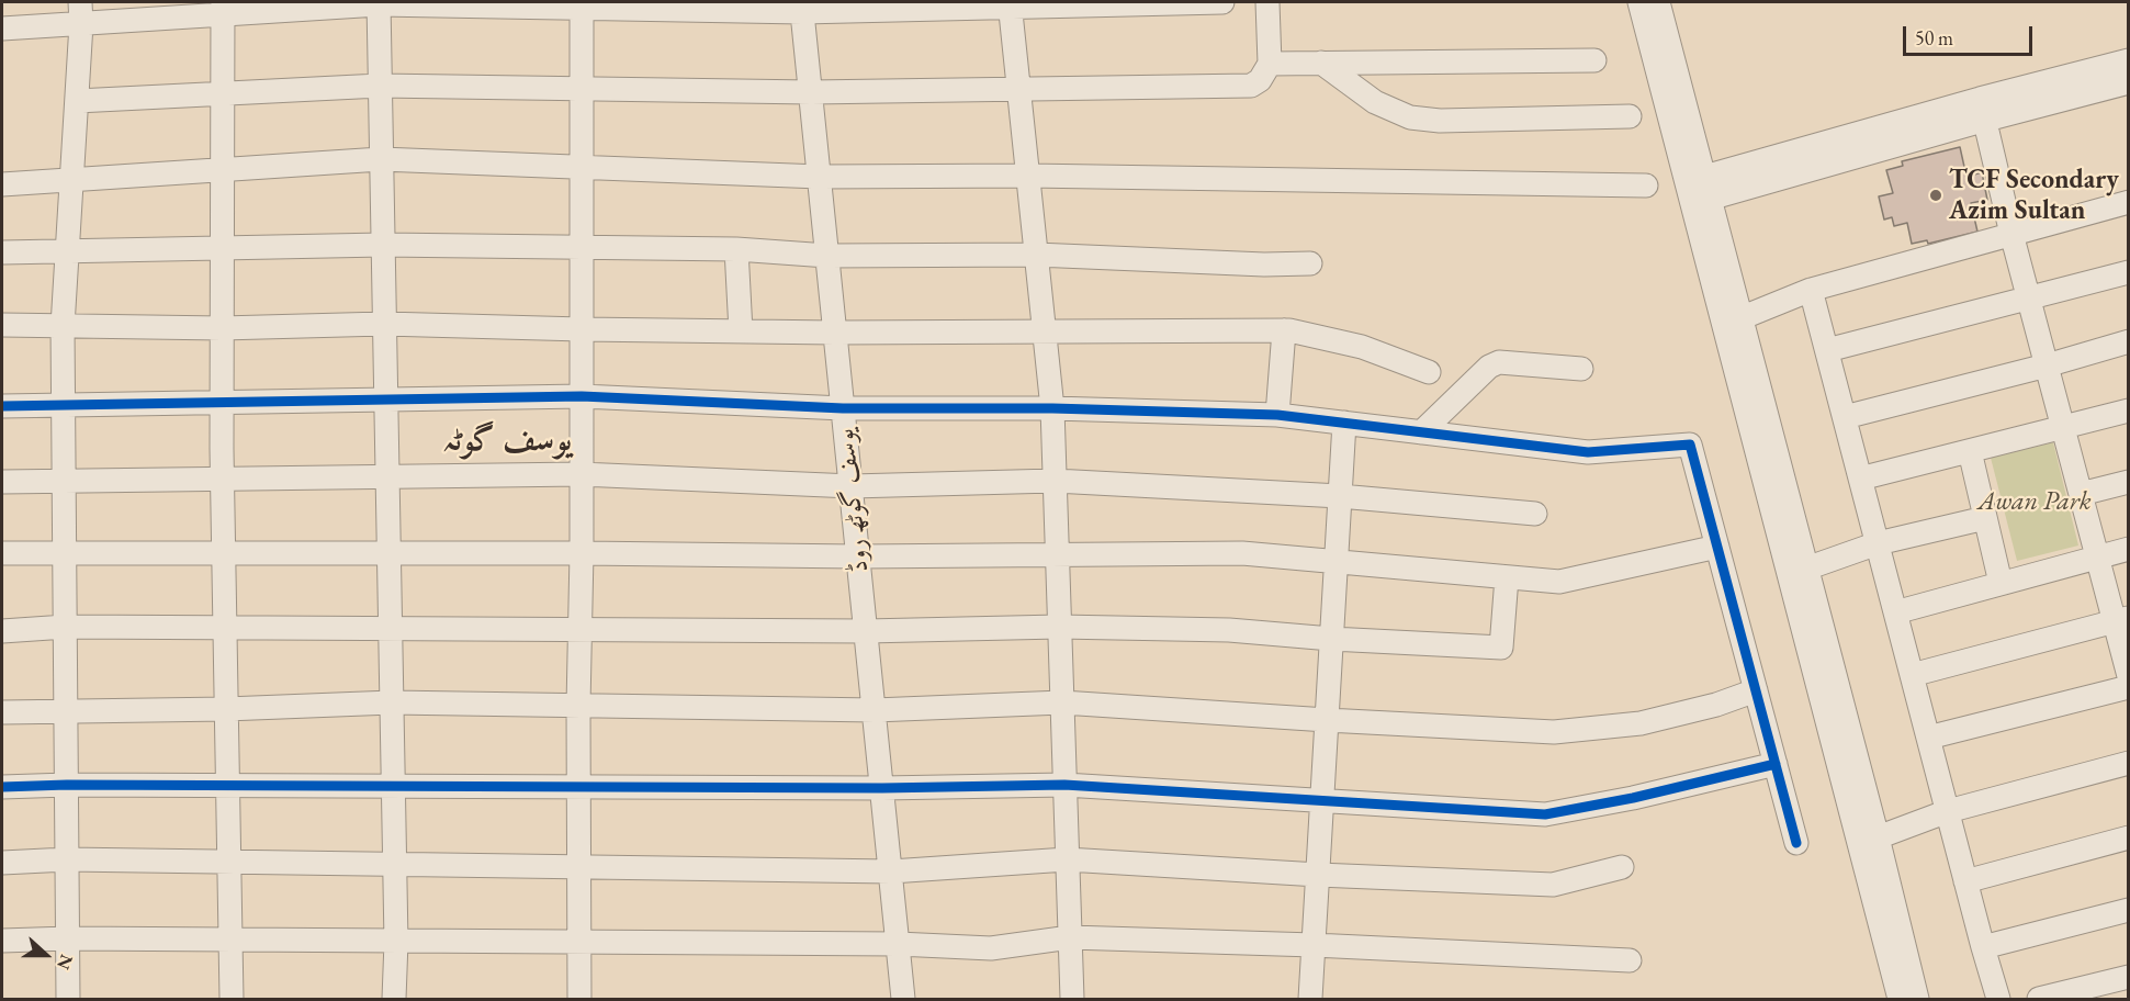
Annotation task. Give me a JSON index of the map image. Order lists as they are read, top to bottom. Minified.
{"streets":{"street":["یوسف گوٹھ روڈ"]},"districts":["یوسف گوٹہ"],"parks":["Awan Park"],"places":["TCF Secondary Azim Sultan"],"scale_bar":"50 m","north":"right"}
